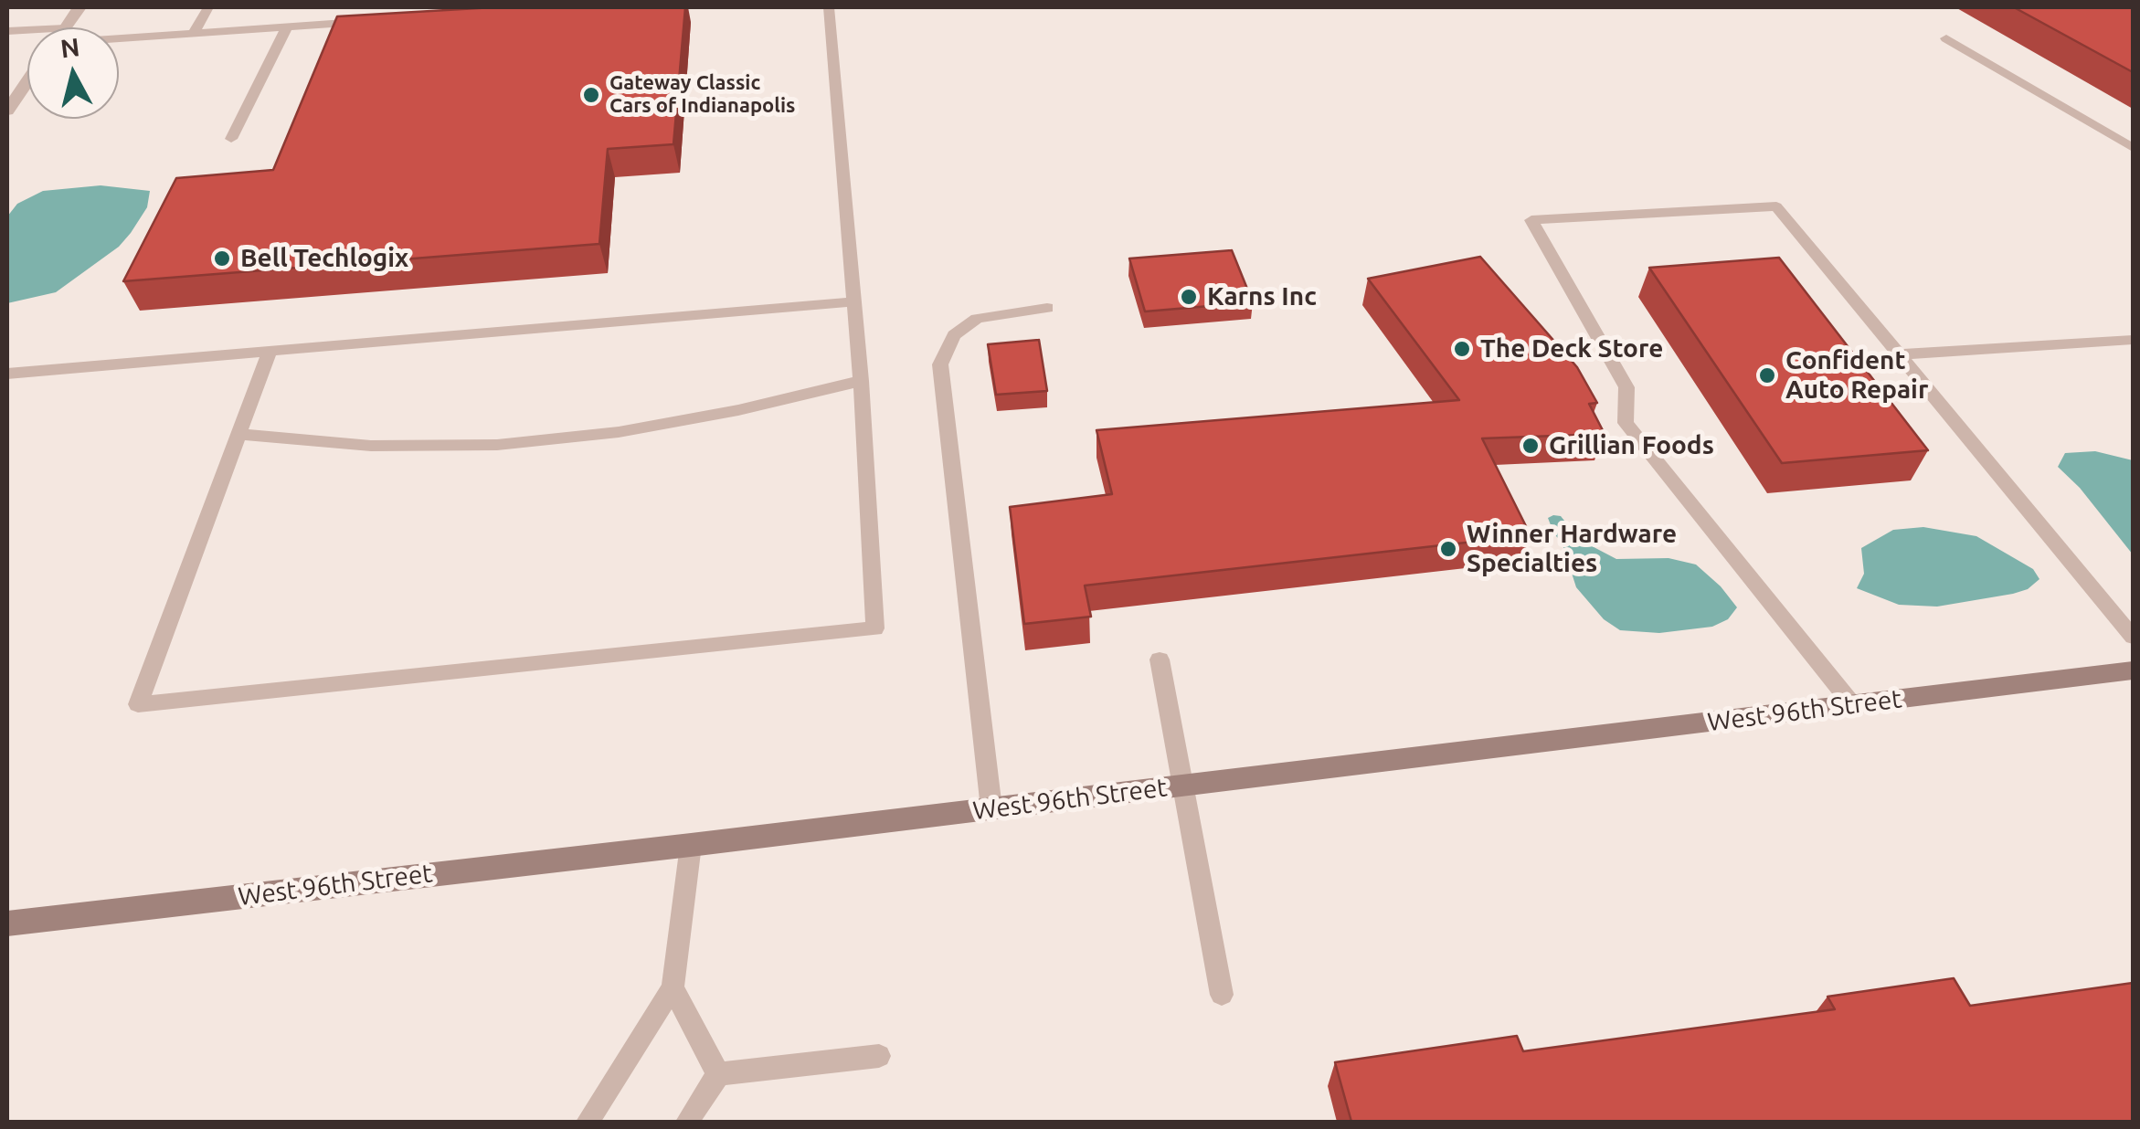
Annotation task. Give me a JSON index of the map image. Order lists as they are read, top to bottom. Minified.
{"streets":{"street":["West 96th Street"]},"places":["Gateway Classic Cars of Indianapolis","Bell Techlogix","Karns Inc","The Deck Store","Confident Auto Repair","Grillian Foods","Winner Hardware Specialties"],"north":"top"}
